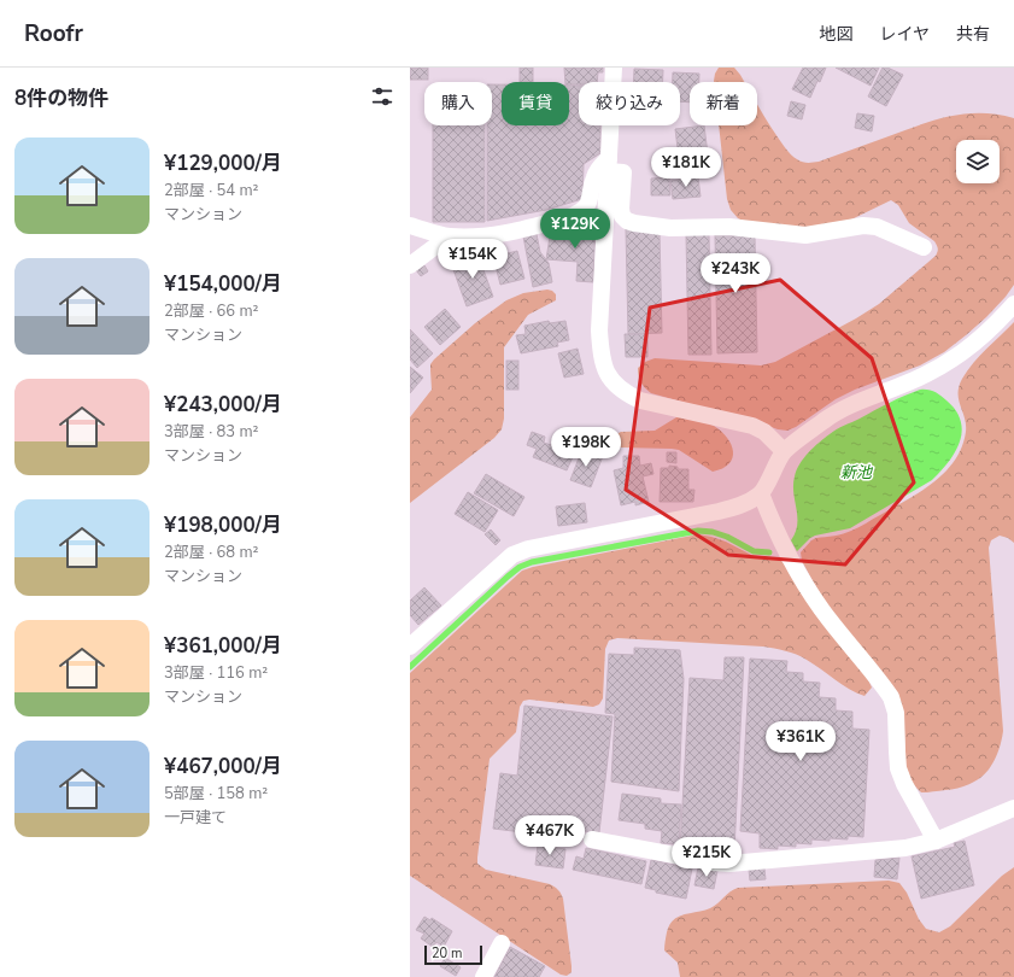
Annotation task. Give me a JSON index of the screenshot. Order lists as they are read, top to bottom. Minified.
{"water":["新池"],"scale_bar":"20 m","page":{"header":"Roofr","nav":["地図","レイヤ","共有"],"heading":"8件の物件","chip":["購入","賃貸","絞り込み","新着"],"list":[{"name":"¥129,000/月","note":"2部屋 · 54 m² · マンション"},{"name":"¥154,000/月","note":"2部屋 · 66 m² · マンション"},{"name":"¥243,000/月","note":"3部屋 · 83 m² · マンション"},{"name":"¥198,000/月","note":"2部屋 · 68 m² · マンション"},{"name":"¥361,000/月","note":"3部屋 · 116 m² · マンション"},{"name":"¥467,000/月","note":"5部屋 · 158 m² · 一戸建て"}],"price":["¥181K","¥129K","¥154K","¥243K","¥198K","¥361K","¥467K","¥215K"],"scale":"20 m"}}
